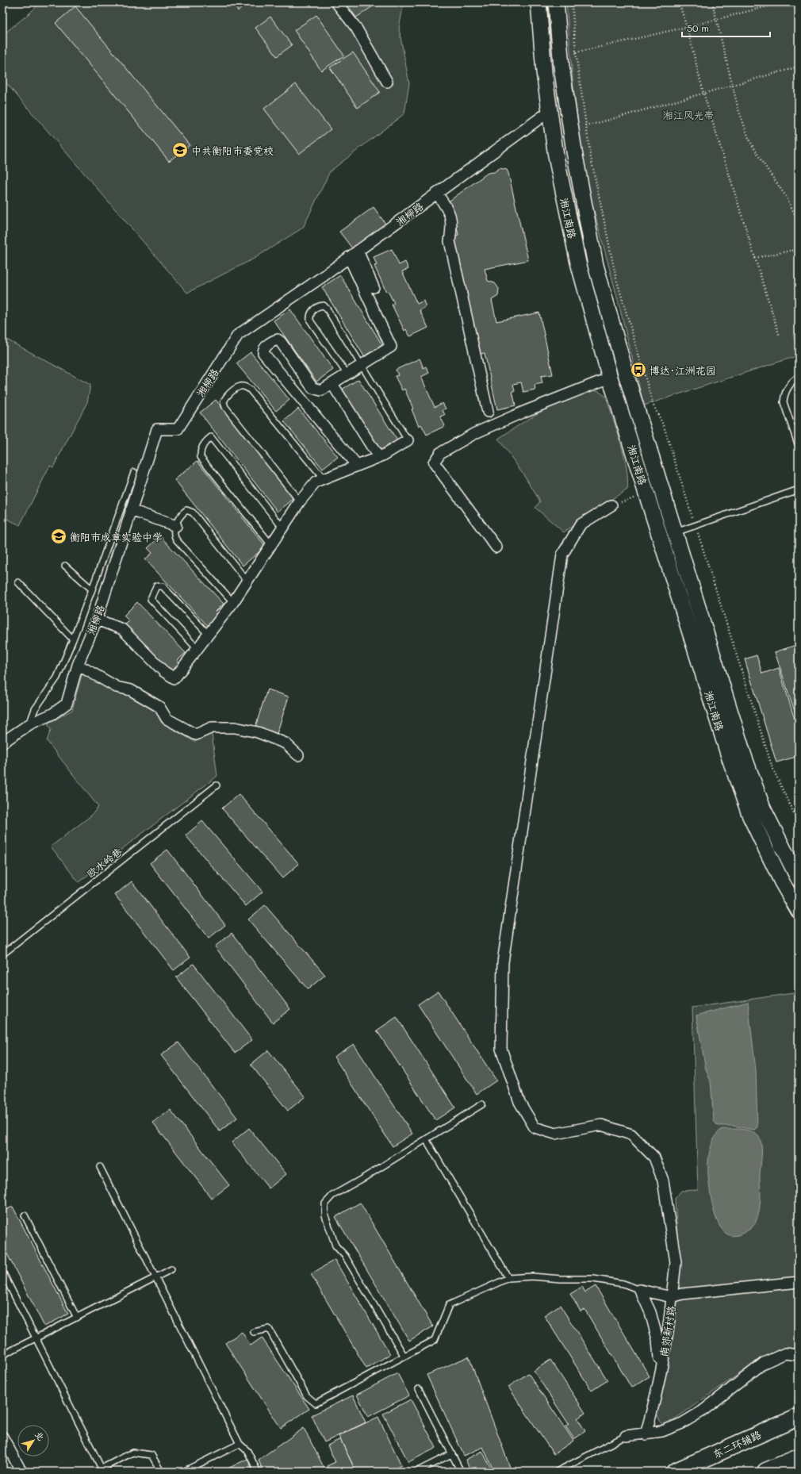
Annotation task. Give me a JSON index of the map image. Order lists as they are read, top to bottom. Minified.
{"streets":{"main road":["湘江南路","东二环辅路"],"street":["湘柳路","南郊新村路"],"lane":["欧水岭巷"]},"crossings":[["湘柳路","湘江南路"]],"parks":["湘江风光带"],"places":{"school or university":["中共衡阳市委党校","衡阳市成章实验中学"],"bus stop":["博达·江洲花园"]},"scale_bar":"50 m","north":"top right"}
